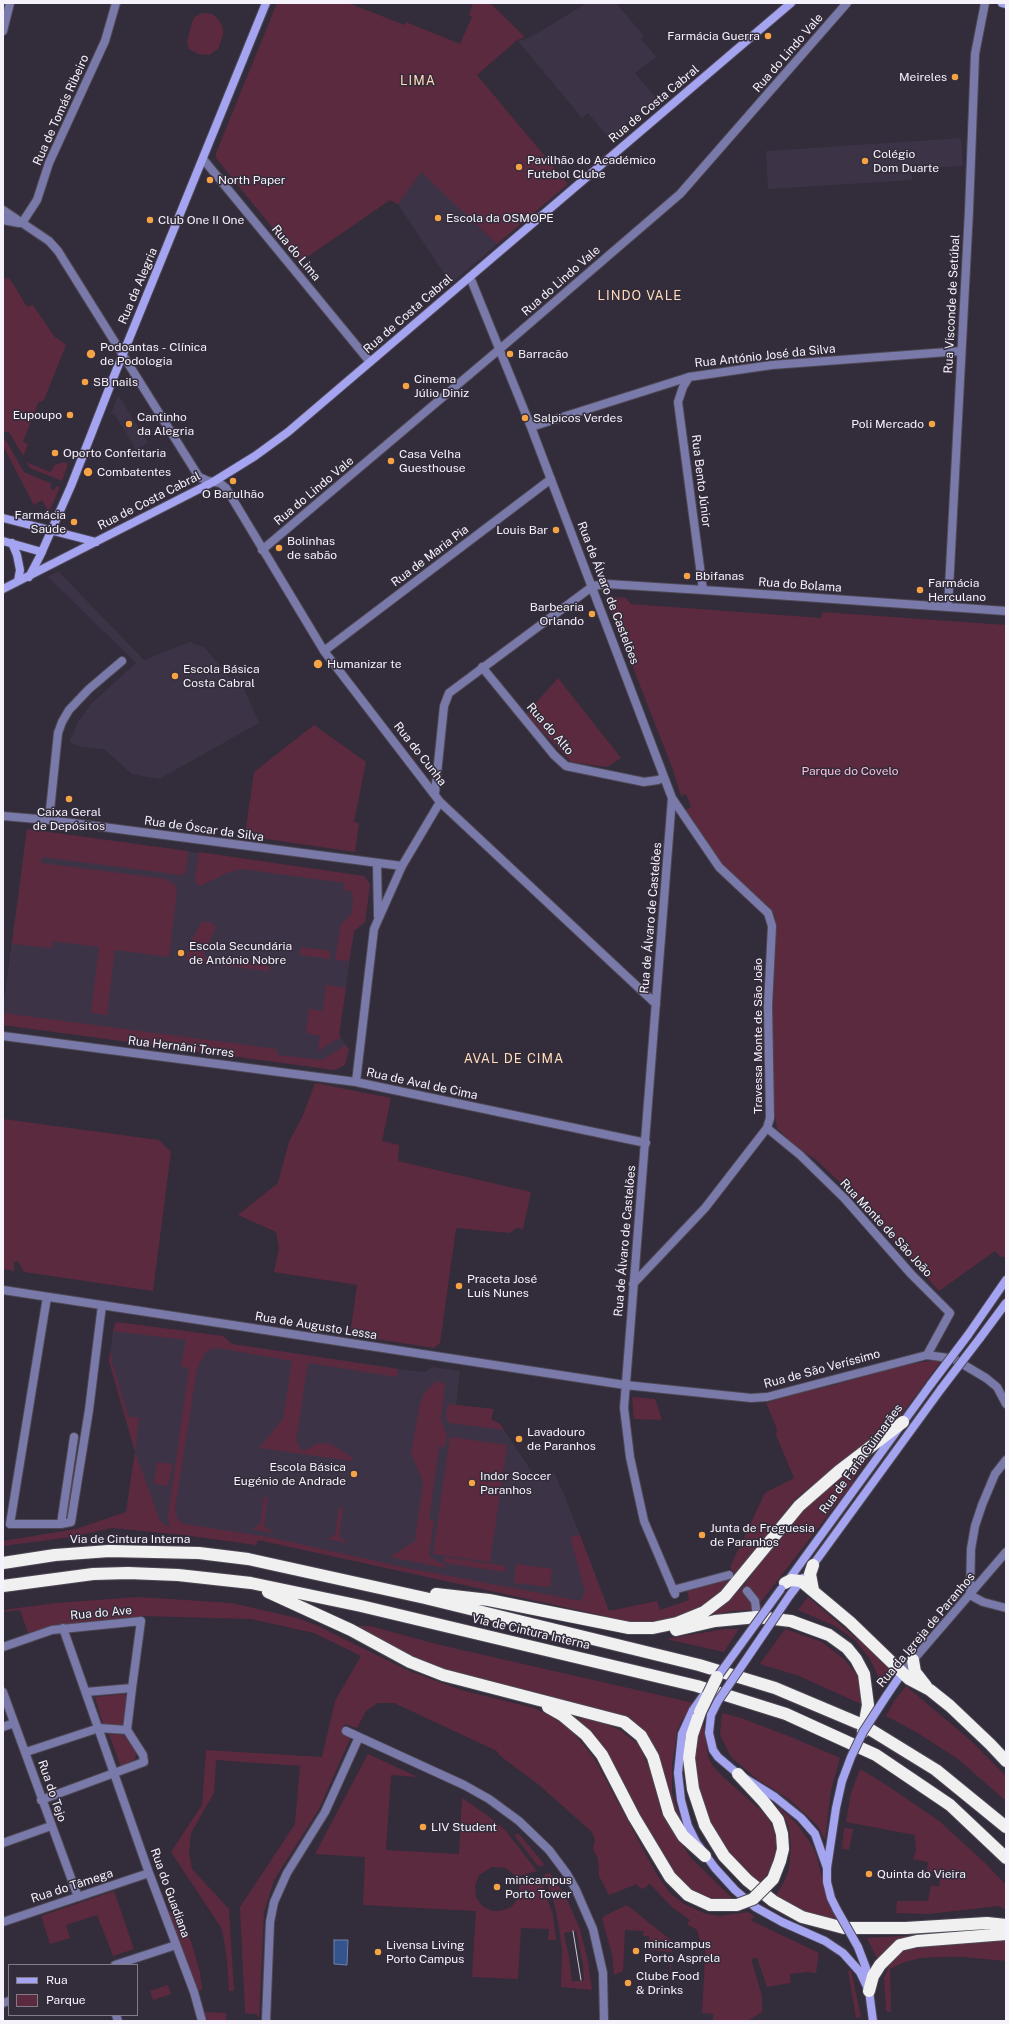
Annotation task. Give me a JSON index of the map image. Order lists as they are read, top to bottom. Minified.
{"streets":{"highway":["Via de Cintura Interna"],"main road":["Rua de Costa Cabral","Rua da Alegria","Rua de Faria Guimarães","Rua da Igreja de Paranhos"],"street":["Rua do Lindo Vale","Rua de Tomás Ribeiro","Rua do Lima","Rua Visconde de Setúbal","Rua António José da Silva","Rua Bento Júnior","Rua de Maria Pia","Rua do Bolama","Rua de Álvaro de Castelões","Rua do Alto","Rua do Cunha","Rua de Óscar da Silva","Travessa Monte de São João","Rua Hernâni Torres","Rua de Aval de Cima","Rua Monte de São João","Rua de Augusto Lessa","Rua de São Veríssimo","Rua do Ave","Rua do Tejo","Rua do Tâmega","Rua do Guadiana"]},"crossings":[["Rua do Lindo Vale","Rua de Álvaro de Castelões"],["Rua do Lindo Vale","Rua do Cunha"],["Rua de Costa Cabral","Rua do Lima"],["Rua de Costa Cabral","Rua da Alegria"],["Rua de Costa Cabral","Rua de Álvaro de Castelões"],["Rua de Costa Cabral","Rua do Cunha"],["Rua de Tomás Ribeiro","Rua do Cunha"],["Rua do Lima","Rua da Alegria"],["Rua da Alegria","Rua do Cunha"],["Rua Visconde de Setúbal","Rua António José da Silva"],["Rua Visconde de Setúbal","Rua do Bolama"],["Rua António José da Silva","Rua Bento Júnior"],["Rua António José da Silva","Rua de Álvaro de Castelões"],["Rua Bento Júnior","Rua do Bolama"],["Rua de Maria Pia","Rua de Álvaro de Castelões"],["Rua de Maria Pia","Rua do Cunha"],["Rua do Bolama","Rua de Álvaro de Castelões"],["Rua de Álvaro de Castelões","Rua do Alto"],["Rua de Álvaro de Castelões","Rua do Cunha"],["Rua de Álvaro de Castelões","Travessa Monte de São João"],["Rua de Álvaro de Castelões","Rua de Aval de Cima"],["Rua de Álvaro de Castelões","Rua de Augusto Lessa"],["Rua de Álvaro de Castelões","Rua de São Veríssimo"],["Rua do Cunha","Rua de Aval de Cima"],["Rua de Óscar da Silva","Rua de Aval de Cima"],["Travessa Monte de São João","Rua Monte de São João"],["Rua Hernâni Torres","Rua de Aval de Cima"],["Rua Monte de São João","Rua de São Veríssimo"],["Rua de Augusto Lessa","Rua de São Veríssimo"],["Rua de Faria Guimarães","Rua da Igreja de Paranhos"],["Via de Cintura Interna","Rua da Igreja de Paranhos"],["Rua do Ave","Rua do Guadiana"],["Rua do Tejo","Rua do Tâmega"],["Rua do Tâmega","Rua do Guadiana"]],"districts":["LIMA","LINDO VALE","AVAL DE CIMA"],"parks":["Parque do Covelo"],"places":["Farmácia Guerra","Meireles","Colégio Dom Duarte","Pavilhão do Académico Futebol Clube","North Paper","Escola da OSMOPE","Club One II One","Podoantas - Clínica de Podologia","Barracão","SB nails","Cinema Júlio Diniz","Eupoupo","Salpicos Verdes","Cantinho da Alegria","Poli Mercado","Oporto Confeitaria","Casa Velha Guesthouse","Combatentes","O Barulhão","Farmácia Saúde","Louis Bar","Bolinhas de sabão","Bbifanas","Farmácia Herculano","Barbearia Orlando","Humanizar te","Escola Básica Costa Cabral","Caixa Geral de Depósitos","Escola Secundária de António Nobre","Praceta José Luís Nunes","Lavadouro de Paranhos","Escola Básica Eugénio de Andrade","Indor Soccer Paranhos","Junta de Freguesia de Paranhos","LIV Student","Quinta do Vieira","minicampus Porto Tower","minicampus Porto Asprela","Livensa Living Porto Campus","Clube Food & Drinks"],"legend":["Rua","Parque"]}
